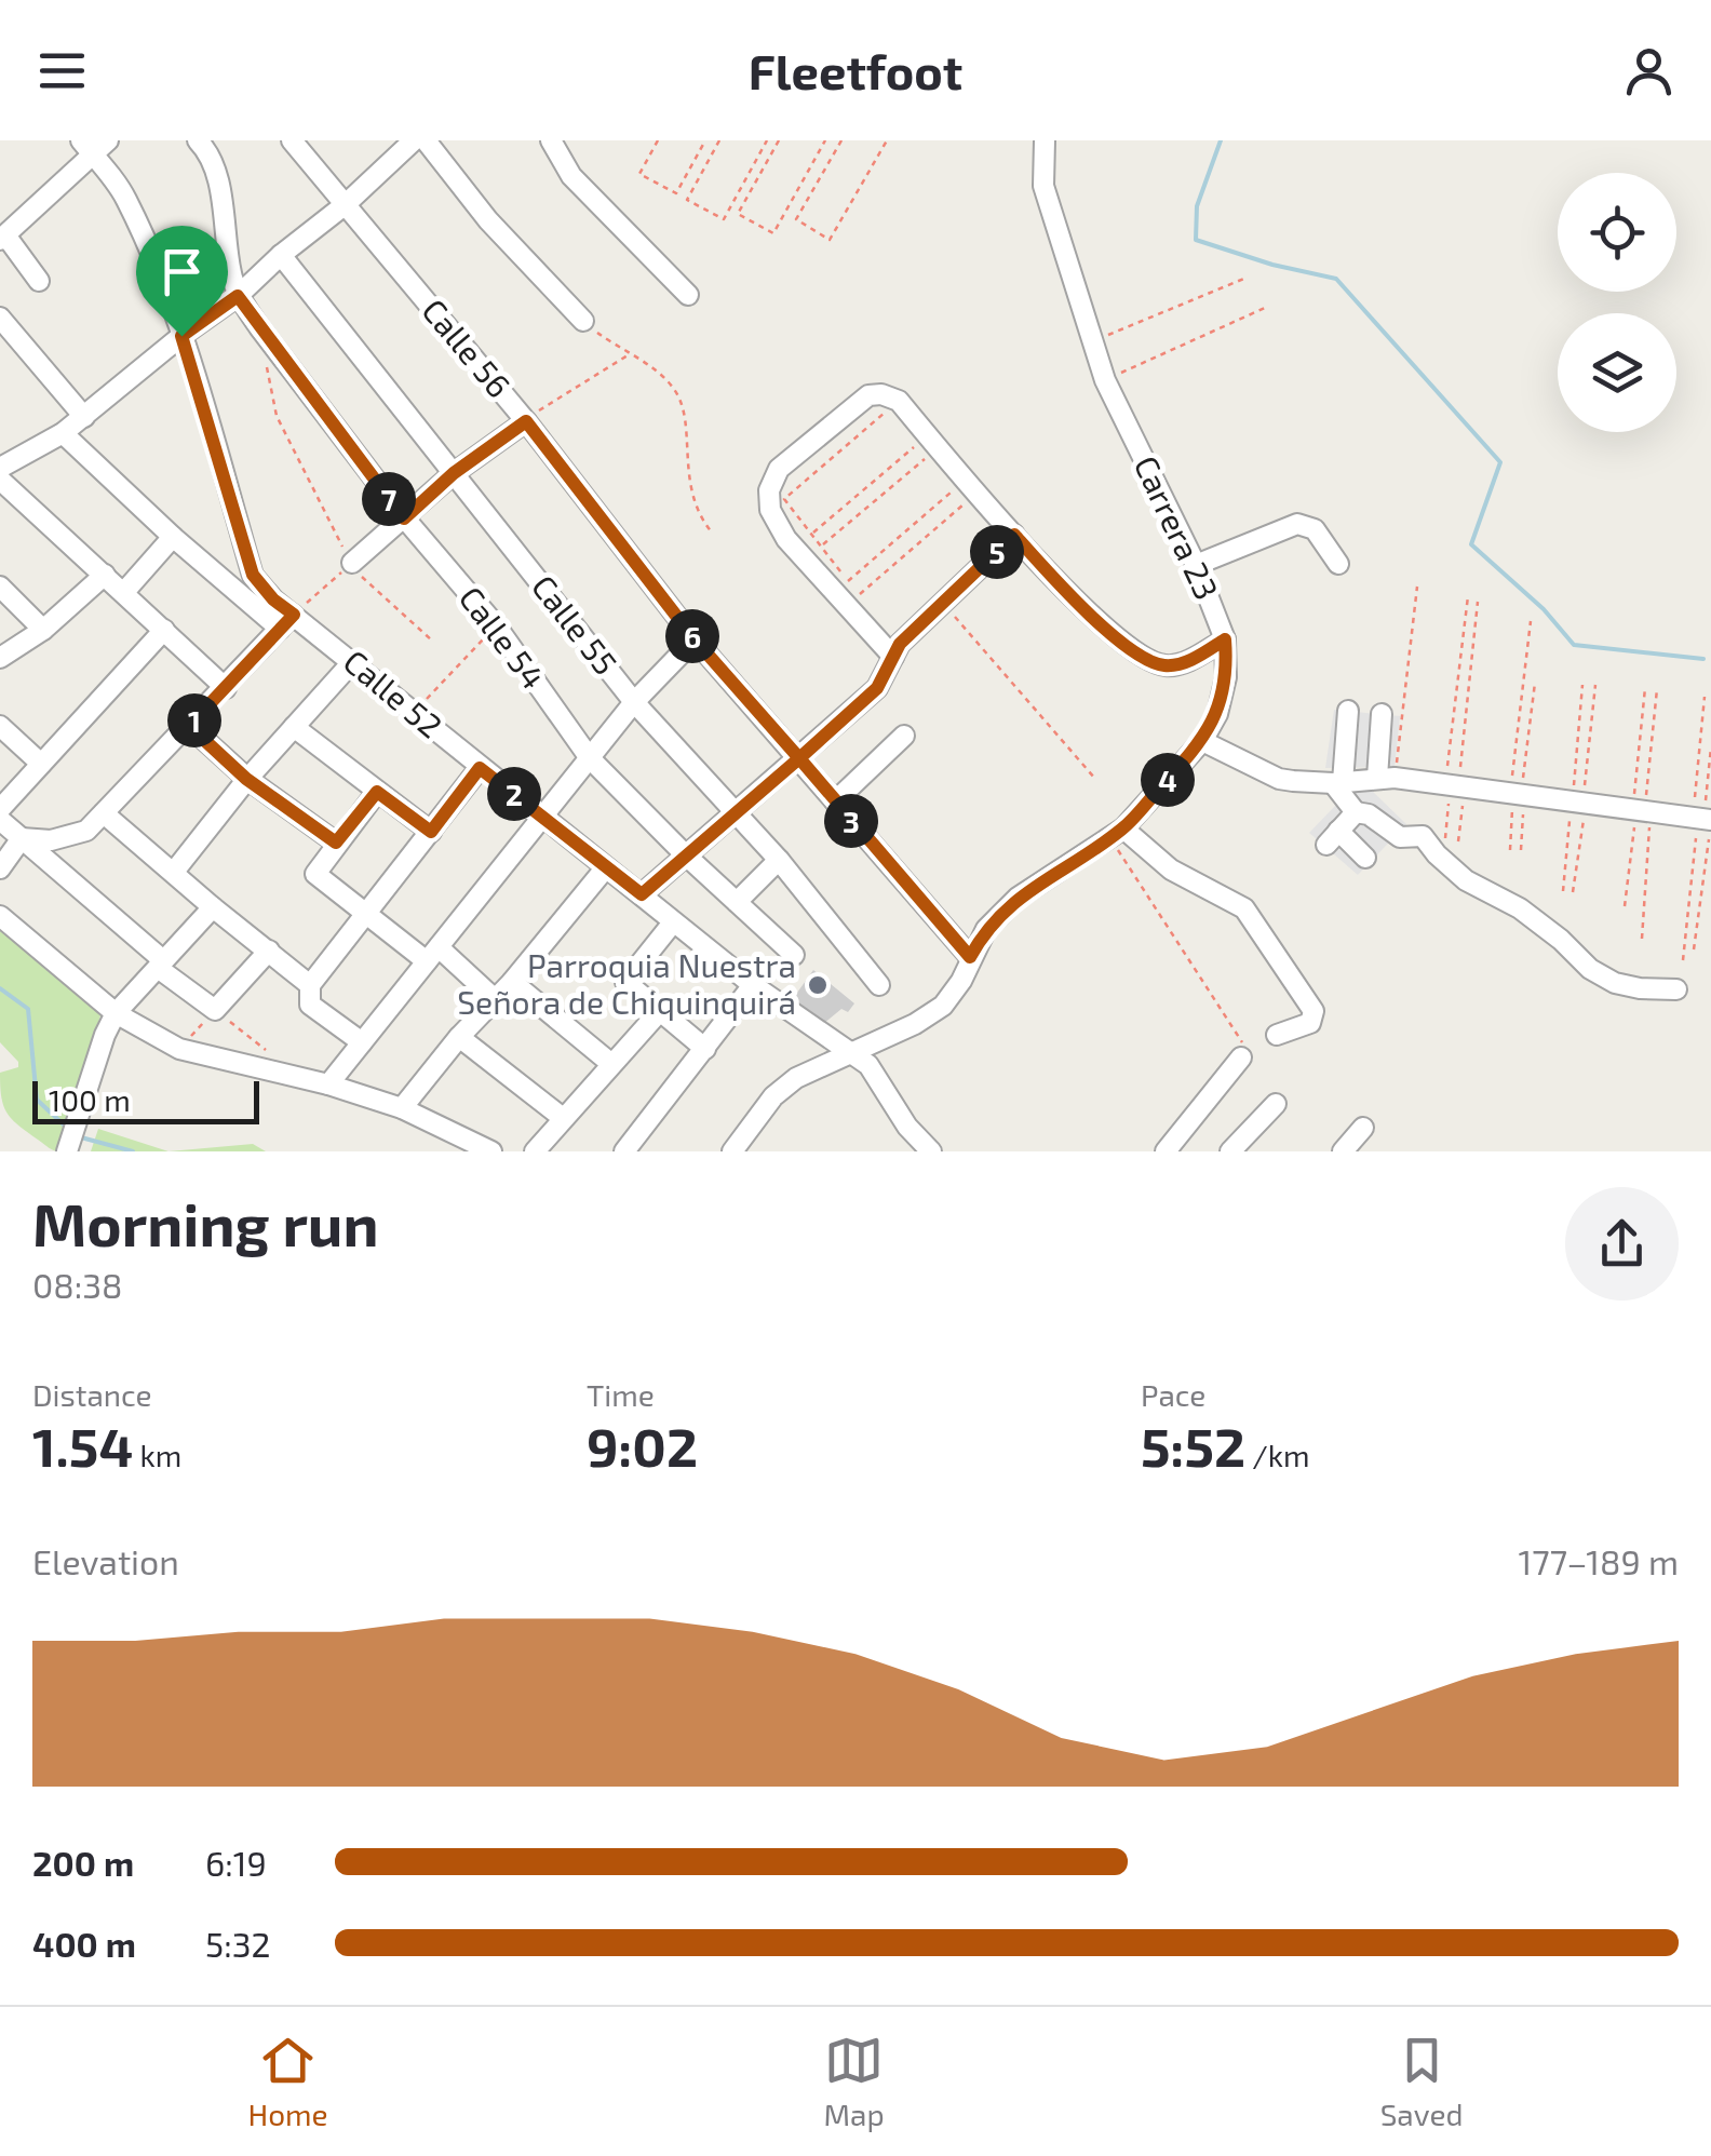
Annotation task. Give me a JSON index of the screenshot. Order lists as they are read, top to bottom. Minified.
{"streets":{"street":["Calle 56","Carrera 23","Calle 55","Calle 54","Calle 52"]},"crossings":[["Calle 56","Carrera 23"],["Carrera 23","Calle 52"]],"places":["Parroquia Nuestra Señora de Chiquinquirá"],"scale_bar":"100 m","page":{"header":"Fleetfoot","pins":["7","5","6","1","4","2","3"],"scale":"100 m","heading":["Morning run","08:38"],"stats":[["Distance","1.54 km"],["Time","9:02"],["Pace","5:52 /km"]],"chart":["Elevation","177–189 m"],"list":[{"name":"200 m","note":"6:19"},{"name":"400 m","note":"5:32"}],"tabs":["Home","Map","Saved"]}}
